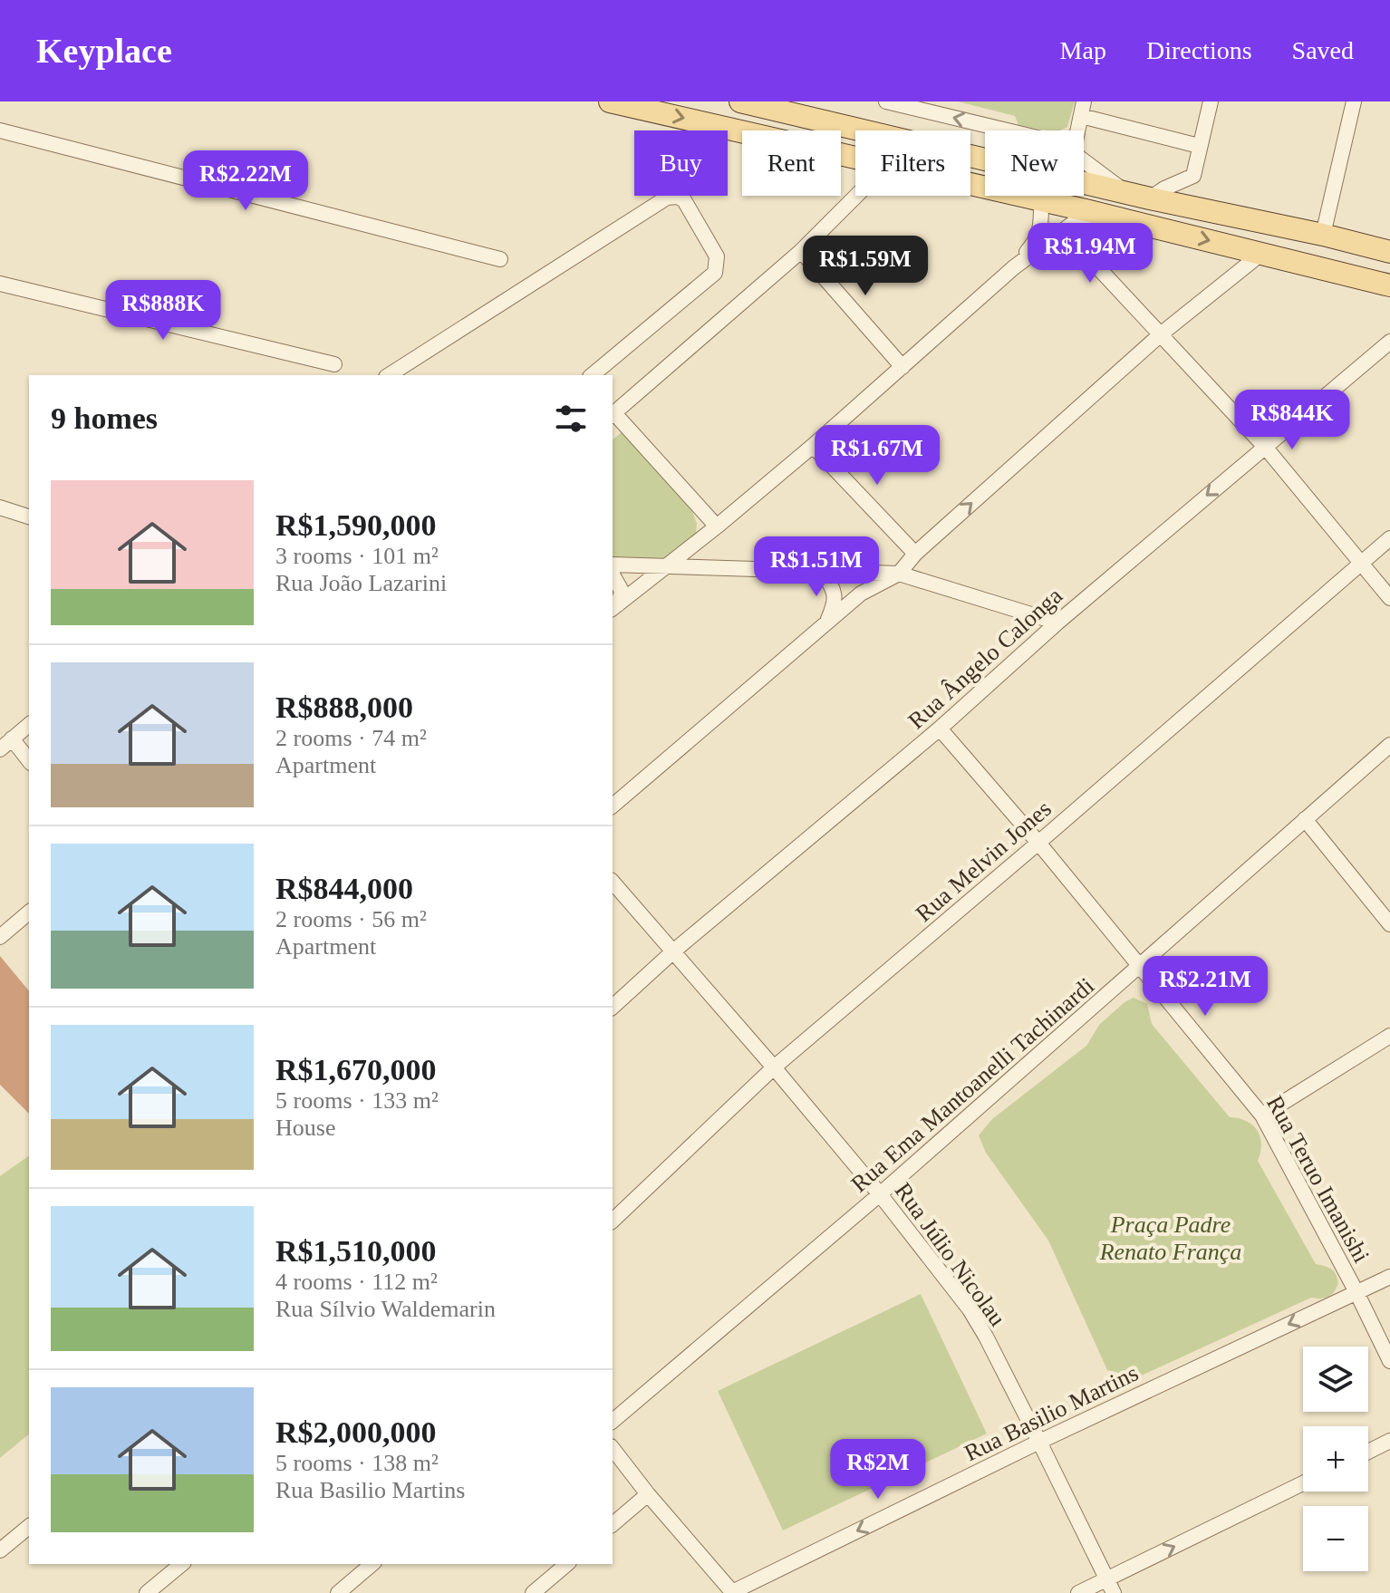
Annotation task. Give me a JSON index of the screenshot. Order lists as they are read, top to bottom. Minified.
{"streets":{"street":["Rua Ângelo Calonga","Rua Melvin Jones","Rua Ema Mantoanelli Tachinardi","Rua Teruo Imanishi","Rua Júlio Nicolau","Rua Basilio Martins"]},"crossings":[["Rua Ângelo Calonga","Rua Teruo Imanishi"],["Rua Ângelo Calonga","Rua Júlio Nicolau"],["Rua Melvin Jones","Rua Teruo Imanishi"],["Rua Melvin Jones","Rua Júlio Nicolau"],["Rua Ema Mantoanelli Tachinardi","Rua Teruo Imanishi"],["Rua Ema Mantoanelli Tachinardi","Rua Júlio Nicolau"],["Rua Teruo Imanishi","Rua Basilio Martins"],["Rua Júlio Nicolau","Rua Basilio Martins"]],"one_way":["Rua Basilio Martins"],"parks":["Praça Padre Renato França"],"page":{"header":"Keyplace","nav":["Map","Directions","Saved"],"chip":["Buy","Rent","Filters","New"],"price":["R$2.22M","R$1.94M","R$1.59M","R$888K","R$844K","R$1.67M","R$1.51M","R$2.21M","R$2M"],"heading":"9 homes","list":[{"name":"R$1,590,000","note":"3 rooms · 101 m² · Rua João Lazarini"},{"name":"R$888,000","note":"2 rooms · 74 m² · Apartment"},{"name":"R$844,000","note":"2 rooms · 56 m² · Apartment"},{"name":"R$1,670,000","note":"5 rooms · 133 m² · House"},{"name":"R$1,510,000","note":"4 rooms · 112 m² · Rua Sílvio Waldemarin"},{"name":"R$2,000,000","note":"5 rooms · 138 m² · Rua Basilio Martins"}],"map_buttons":["+","−"]}}
